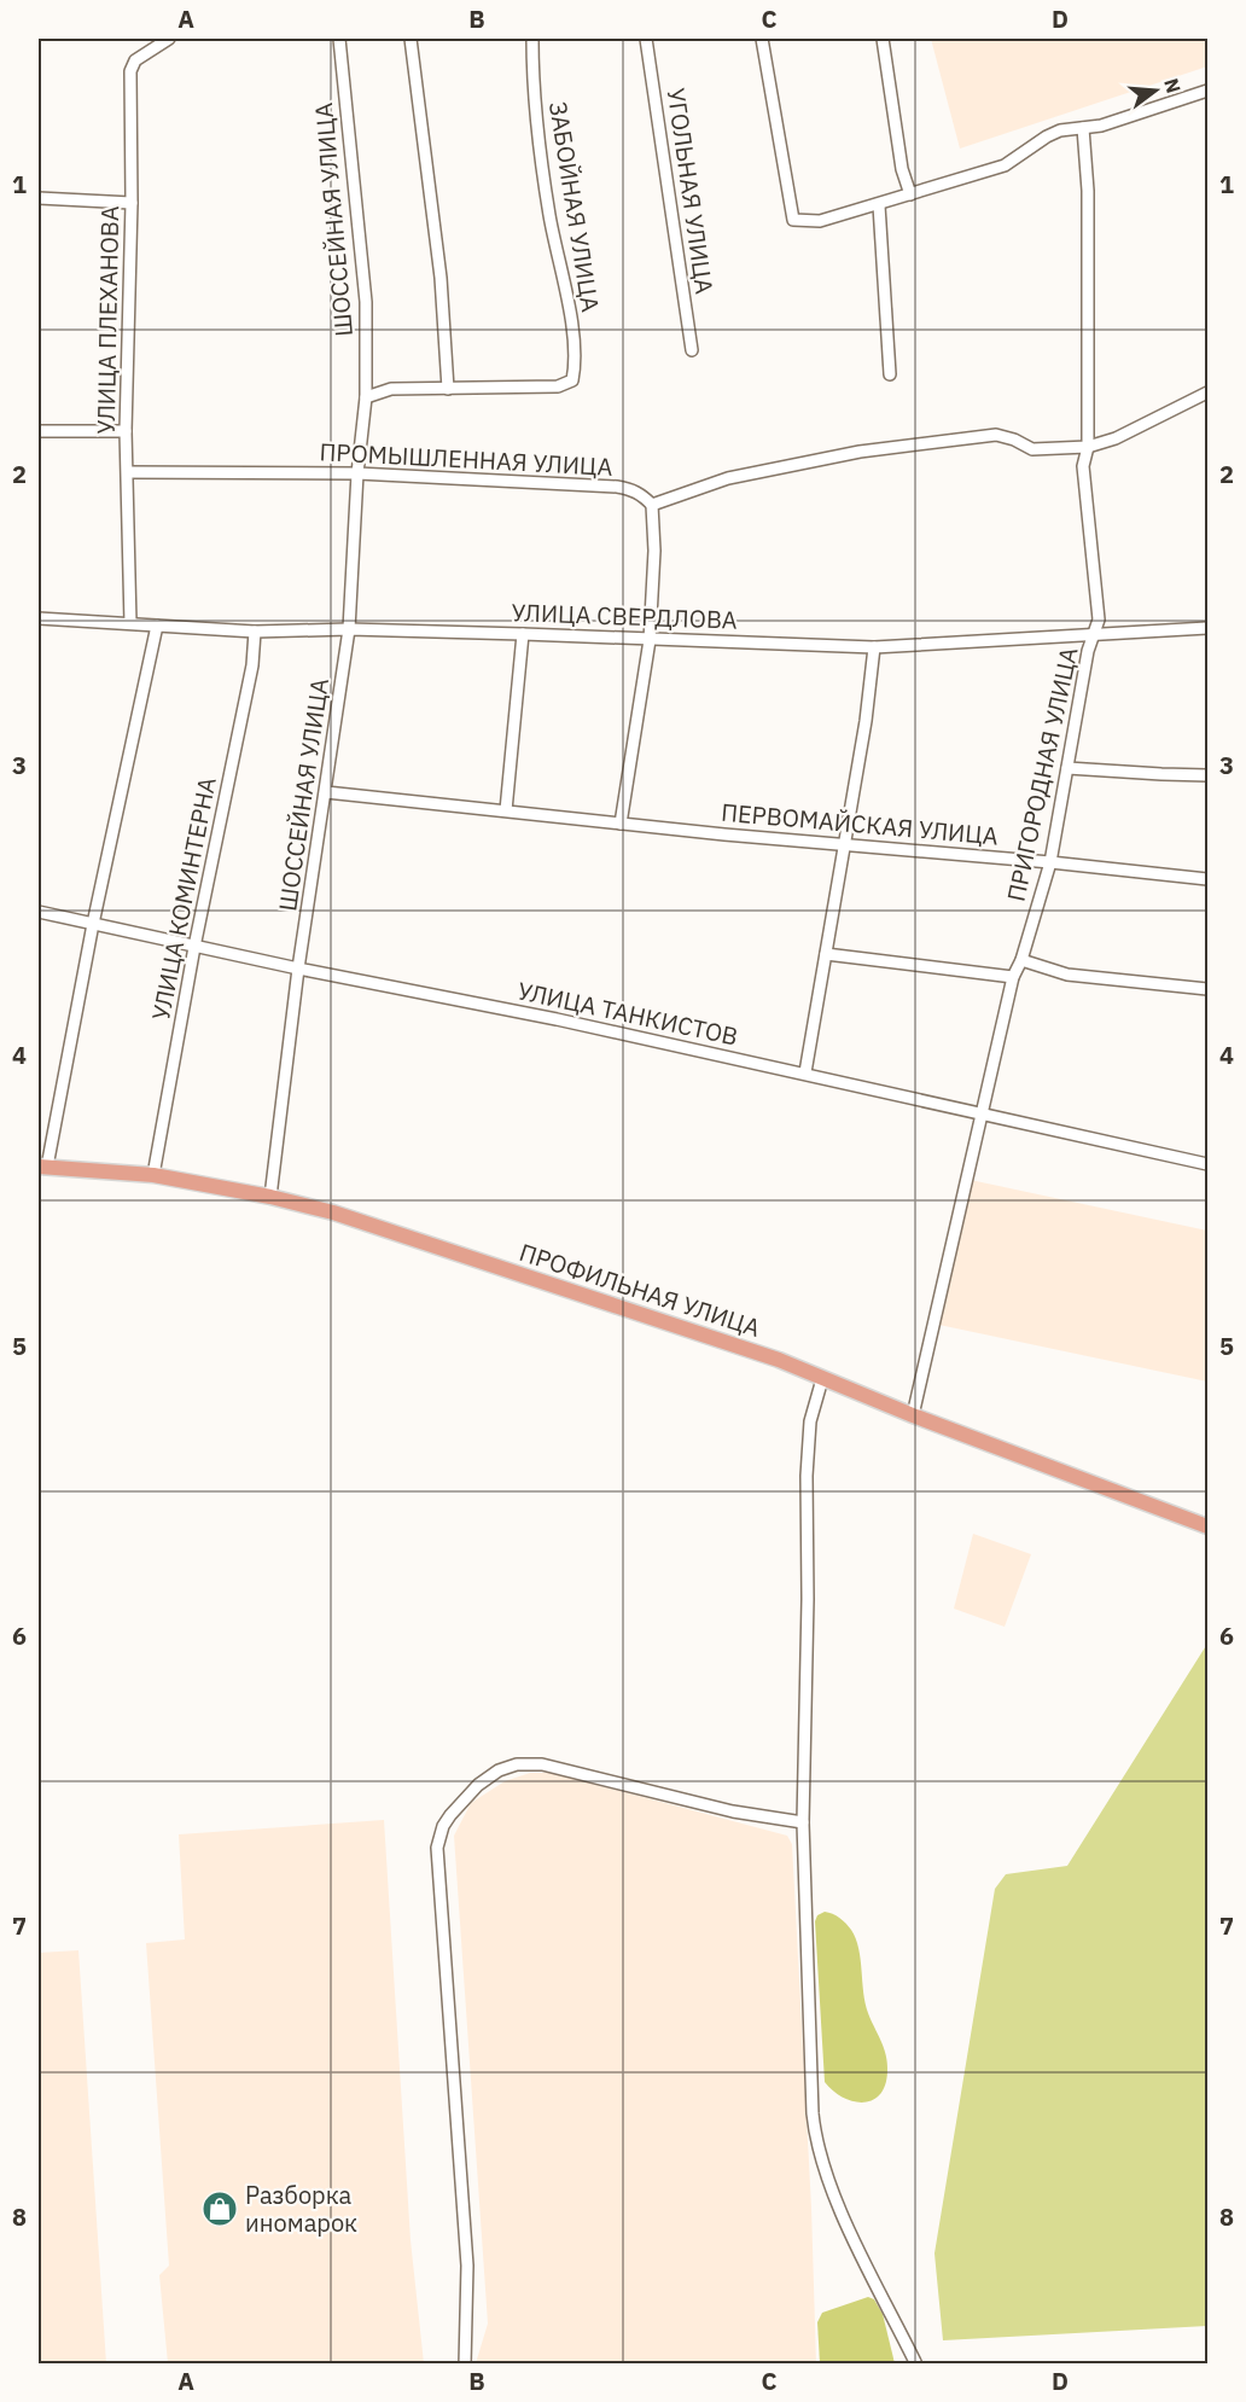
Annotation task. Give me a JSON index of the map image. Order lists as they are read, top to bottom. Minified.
{"streets":{"main road":["ПРОФИЛЬНАЯ УЛИЦА"],"street":["УГОЛЬНАЯ УЛИЦА","ЗАБОЙНАЯ УЛИЦА","ШОССЕЙНАЯ УЛИЦА","УЛИЦА ПЛЕХАНОВА","ПРОМЫШЛЕННАЯ УЛИЦА","УЛИЦА СВЕРДЛОВА","ПРИГОРОДНАЯ УЛИЦА","ПЕРВОМАЙСКАЯ УЛИЦА","УЛИЦА КОМИНТЕРНА","УЛИЦА ТАНКИСТОВ"]},"crossings":[["ШОССЕЙНАЯ УЛИЦА","ПРОМЫШЛЕННАЯ УЛИЦА"],["ШОССЕЙНАЯ УЛИЦА","УЛИЦА СВЕРДЛОВА"],["ШОССЕЙНАЯ УЛИЦА","ПЕРВОМАЙСКАЯ УЛИЦА"],["ШОССЕЙНАЯ УЛИЦА","УЛИЦА ТАНКИСТОВ"],["ШОССЕЙНАЯ УЛИЦА","ПРОФИЛЬНАЯ УЛИЦА"],["УЛИЦА ПЛЕХАНОВА","ПРОМЫШЛЕННАЯ УЛИЦА"],["УЛИЦА ПЛЕХАНОВА","УЛИЦА СВЕРДЛОВА"],["УЛИЦА СВЕРДЛОВА","ПРИГОРОДНАЯ УЛИЦА"],["УЛИЦА СВЕРДЛОВА","УЛИЦА КОМИНТЕРНА"],["ПРИГОРОДНАЯ УЛИЦА","ПЕРВОМАЙСКАЯ УЛИЦА"],["ПРИГОРОДНАЯ УЛИЦА","УЛИЦА ТАНКИСТОВ"],["ПРИГОРОДНАЯ УЛИЦА","ПРОФИЛЬНАЯ УЛИЦА"],["УЛИЦА КОМИНТЕРНА","УЛИЦА ТАНКИСТОВ"],["УЛИЦА КОМИНТЕРНА","ПРОФИЛЬНАЯ УЛИЦА"]],"places":{"shop":["Разборка иномарок"]},"north":"right","grid":{"columns":["A","B","C","D"],"rows":["1","2","3","4","5","6","7","8"]}}
